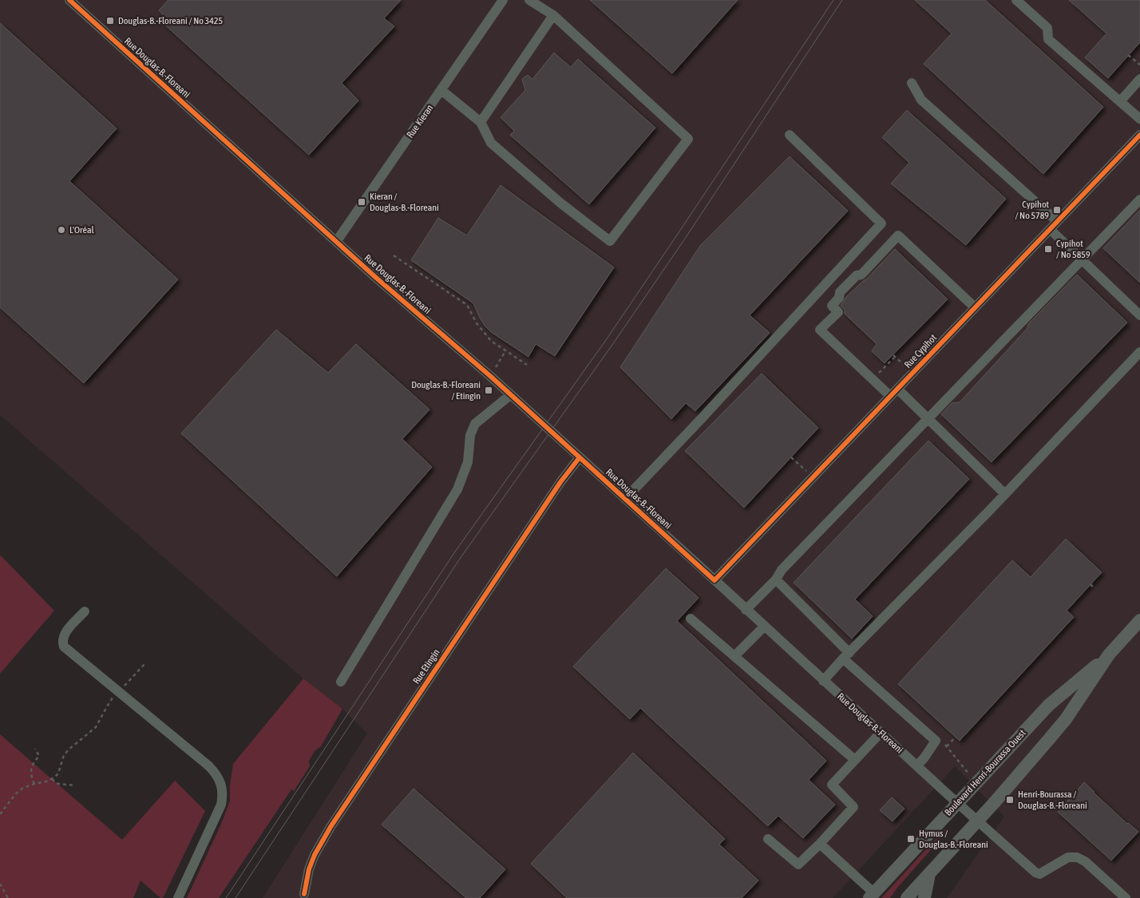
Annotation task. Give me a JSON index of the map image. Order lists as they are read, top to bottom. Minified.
{"streets":{"main road":["Boulevard Henri-Bourassa Ouest"],"street":["Rue Douglas-B.-Floreani","Rue Kieran","Rue Cypihot","Rue Etingin"]},"crossings":[["Rue Douglas-B.-Floreani","Rue Kieran"],["Rue Douglas-B.-Floreani","Rue Cypihot"],["Rue Douglas-B.-Floreani","Rue Etingin"],["Rue Douglas-B.-Floreani","Boulevard Henri-Bourassa Ouest"]],"places":{"transit":["Douglas-B.-Floreani / No 3425","Kieran / Douglas-B.-Floreani","Cypihot / No 5789","Cypihot / No 5859","Douglas-B.-Floreani / Etingin","Henri-Bourassa / Douglas-B.-Floreani","Hymus / Douglas-B.-Floreani"],"other":["L'Oréal"]}}
